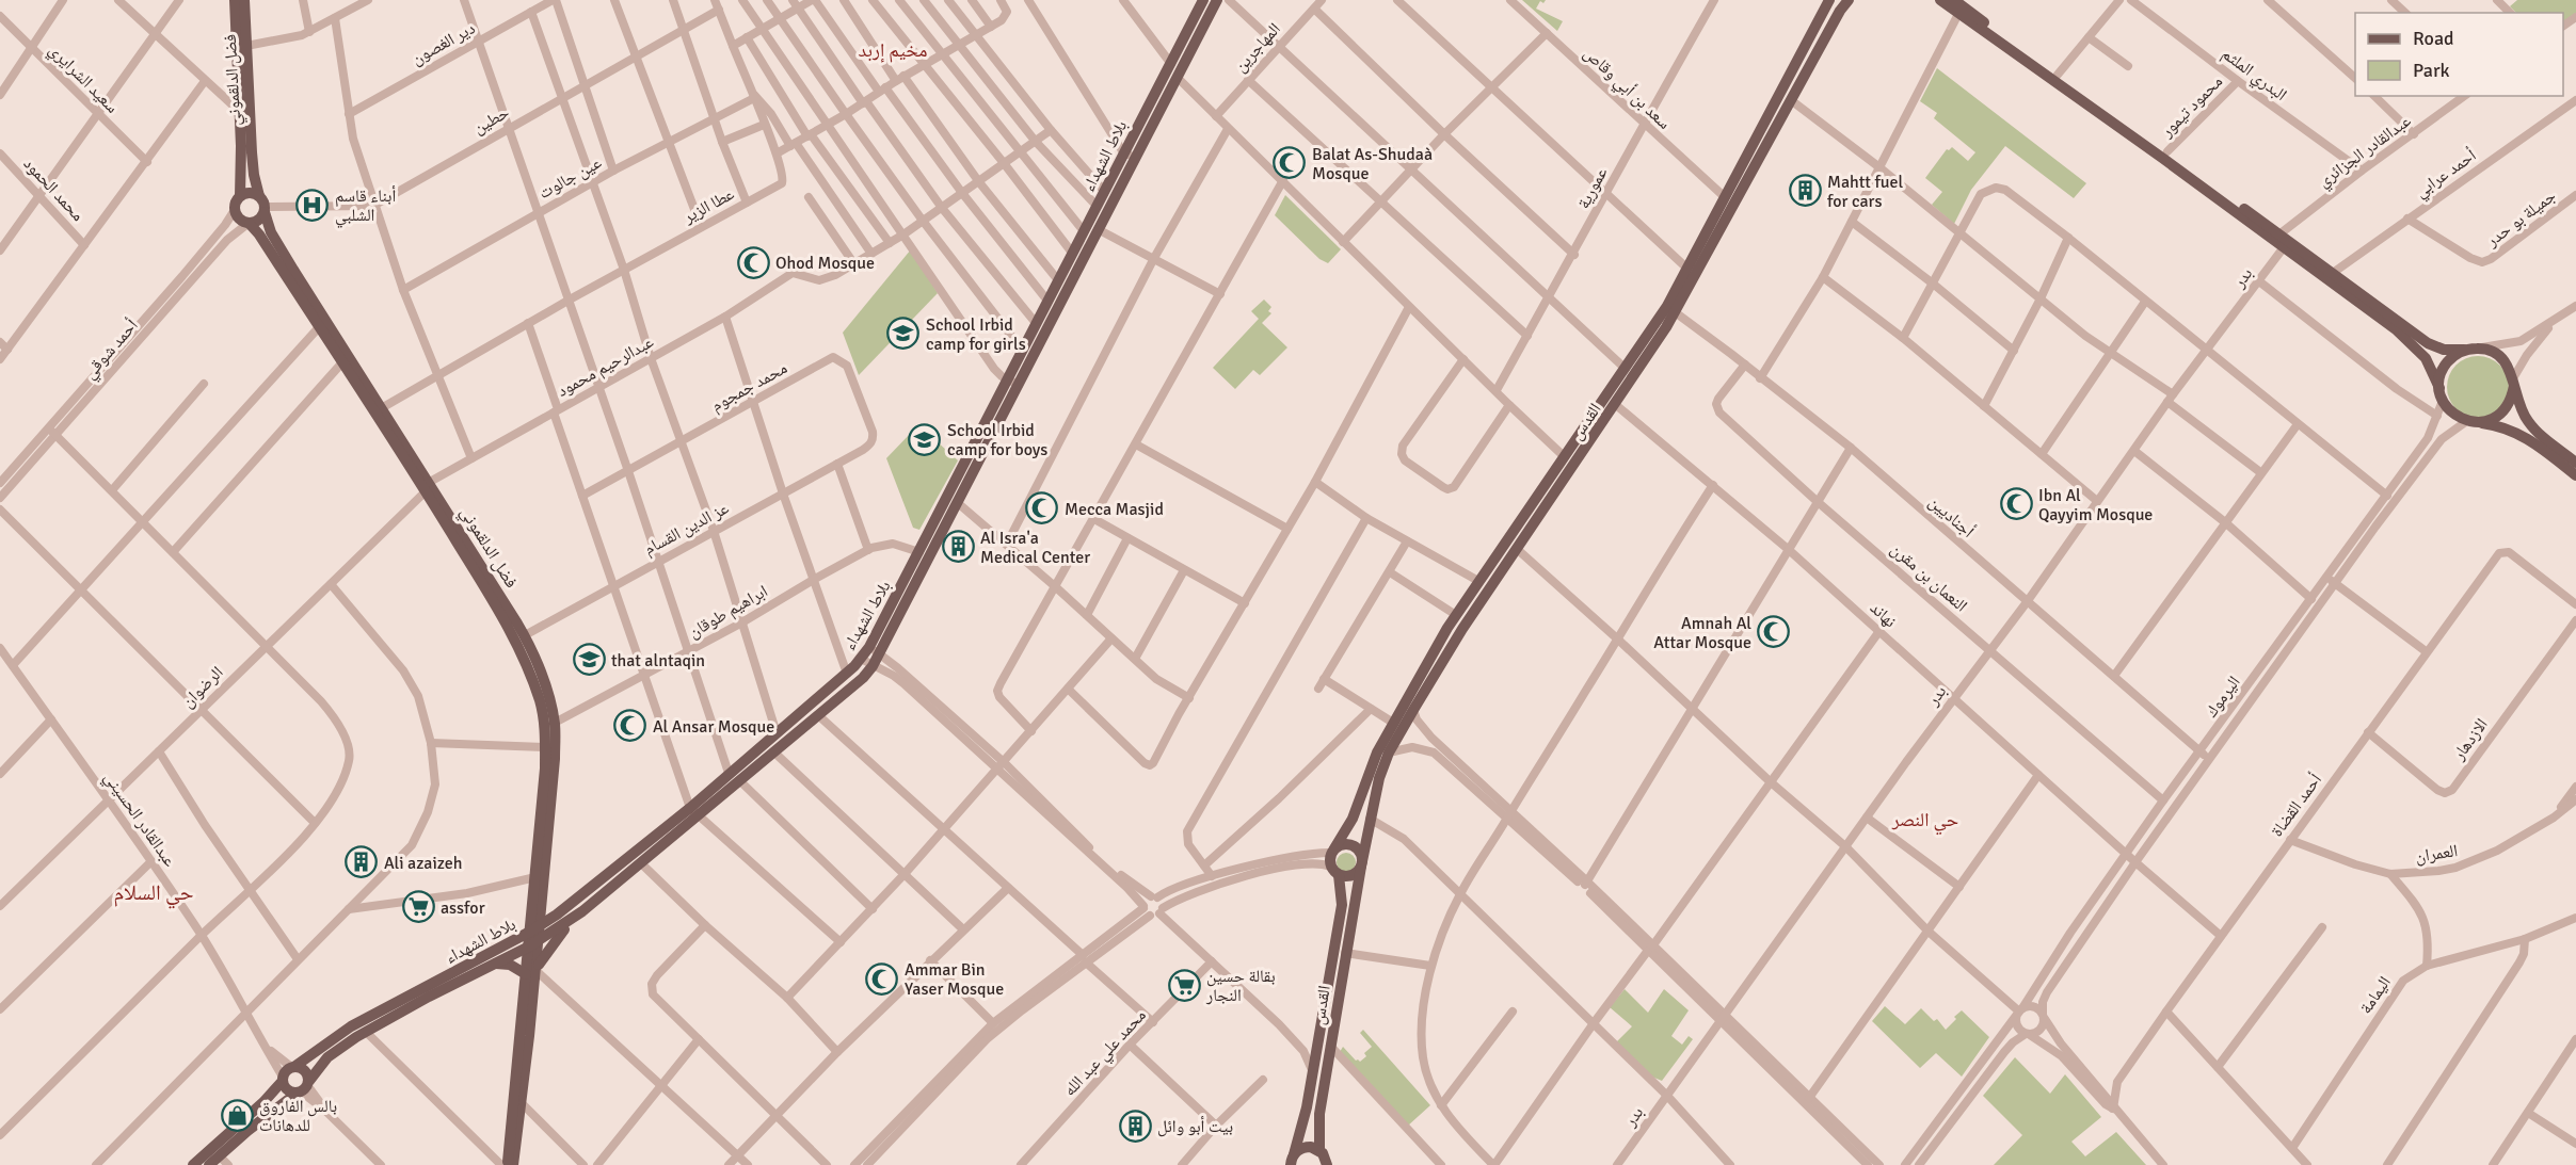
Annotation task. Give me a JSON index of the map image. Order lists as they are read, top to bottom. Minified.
{"streets":{"main road":["فضل الدلقموني","بلاط الشهداء","القدس"],"street":["دير الغصون","المهاجرين","البدري الملثم","سعيد الشرايري","سعد بن أبي وقاص","محمود تيمور","حطين","عبدالقادر الجزائري","أحمد عرابي","عين جالوت","عمورية","محمد الحمود","عطا الزير","جميلة بو حدر","بدر","أحمد شوقي","عبدالرحيم محمود","محمد جمجوم","أجناديين","عز الدين القسام","النعمان بن مقرن","ابراهيم طوقان","نهاند","الرضوان","اليرموك","الازدهار","أحمد القضاة","عبدالقادر الحسيني","العمران","اليمامة","محمد علي عبد الله"]},"crossings":[["البدري الملثم","محمود تيمور"],["البدري الملثم","عبدالقادر الجزائري"],["فضل الدلقموني","حطين"],["فضل الدلقموني","بلاط الشهداء"],["فضل الدلقموني","عطا الزير"],["فضل الدلقموني","أحمد شوقي"],["فضل الدلقموني","عبدالرحيم محمود"],["فضل الدلقموني","عز الدين القسام"],["فضل الدلقموني","ابراهيم طوقان"],["فضل الدلقموني","الرضوان"],["سعد بن أبي وقاص","عمورية"],["سعد بن أبي وقاص","القدس"],["حطين","أحمد شوقي"],["بلاط الشهداء","ابراهيم طوقان"],["بلاط الشهداء","عبدالقادر الحسيني"],["أحمد عرابي","جميلة بو حدر"],["بدر","أجناديين"],["بدر","النعمان بن مقرن"],["بدر","نهاند"],["عبدالرحيم محمود","الرضوان"],["محمد جمجوم","عز الدين القسام"],["القدس","أجناديين"],["القدس","نهاند"],["أجناديين","النعمان بن مقرن"],["أجناديين","اليرموك"],["النعمان بن مقرن","اليرموك"],["نهاند","اليرموك"],["نهاند","أحمد القضاة"],["الرضوان","عبدالقادر الحسيني"],["الازدهار","أحمد القضاة"],["أحمد القضاة","العمران"]],"districts":["مخيم إربد","حي النصر","حي السلام"],"places":{"mosque":["Balat As-Shudaà Mosque","Ohod Mosque","Ibn Al Qayyim Mosque","Mecca Masjid","Amnah Al Attar Mosque","Al Ansar Mosque","Ammar Bin Yaser Mosque"],"building":["Mahtt fuel for cars","Al Isra'a Medical Center","Ali azaizeh","بيت أبو وائل"],"hospital":["أبناء قاسم الشلبي"],"school or university":["School Irbid camp for girls","School Irbid camp for boys","that alntaqin"],"supermarket":["assfor","بقالة حسين النجار"],"shop":["بالس الفاروق للدهانات"]},"legend":["Road","Park"]}
